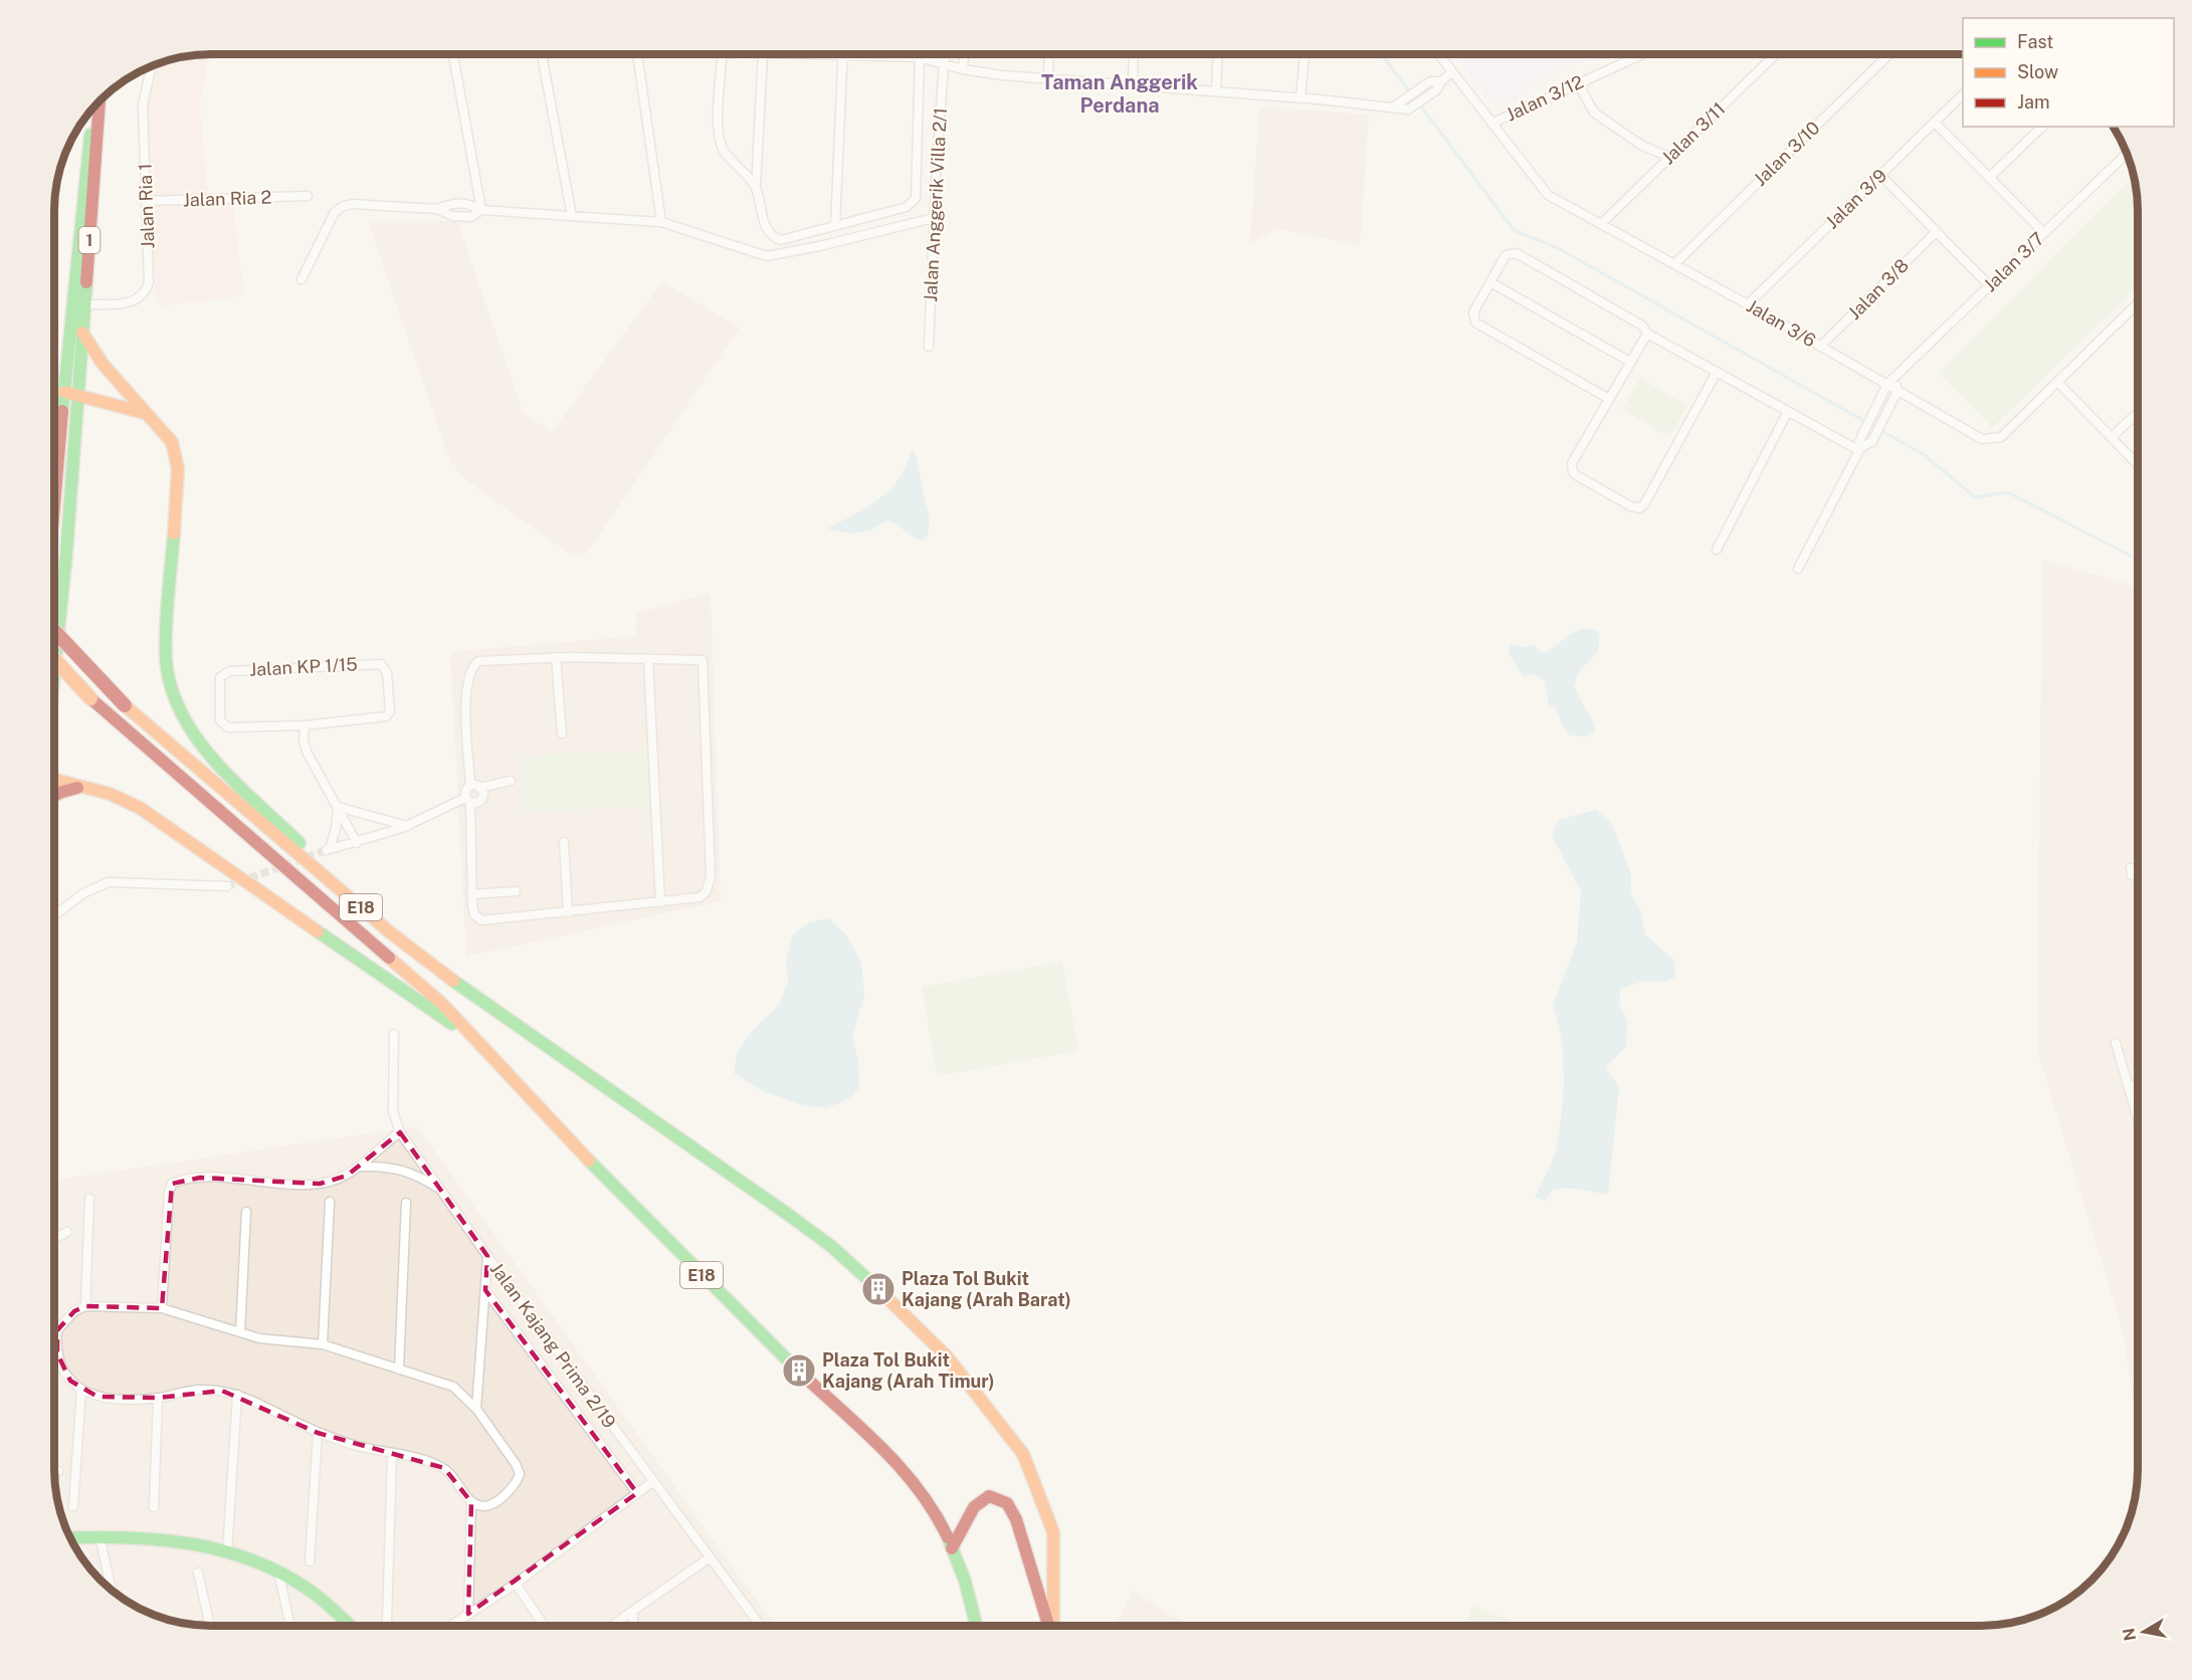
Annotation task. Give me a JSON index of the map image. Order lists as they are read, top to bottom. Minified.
{"streets":{"main road":["1","E18"],"street":["Jalan 3/12","Jalan 3/11","Jalan 3/10","Jalan Ria 2","Jalan 3/9","Jalan Anggerik Villa 2/1","Jalan Ria 1","Jalan 3/7","Jalan 3/8","Jalan 3/6","Jalan KP 1/15","Jalan Kajang Prima 2/19"]},"crossings":[["Jalan 3/12","Jalan 3/6"],["Jalan 3/11","Jalan 3/6"],["Jalan 3/10","Jalan 3/6"],["Jalan Ria 2","Jalan Ria 1"],["Jalan 3/9","Jalan 3/6"],["Jalan Ria 1","1"],["Jalan 3/7","Jalan 3/6"],["Jalan 3/8","Jalan 3/6"]],"districts":["Taman Anggerik Perdana"],"places":{"building":["Plaza Tol Bukit Kajang (Arah Barat)","Plaza Tol Bukit Kajang (Arah Timur)"]},"legend":["Fast","Slow","Jam"],"north":"left"}
